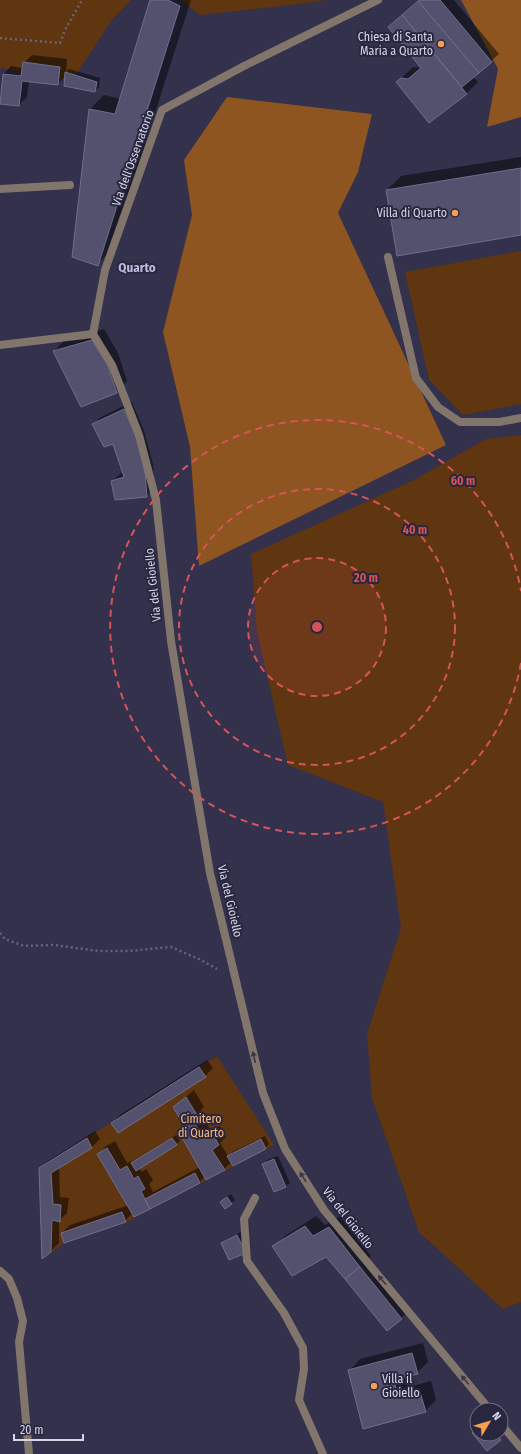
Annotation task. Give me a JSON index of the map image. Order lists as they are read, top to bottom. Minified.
{"streets":{"street":["Via dell'Osservatorio","Via del Gioiello"]},"crossings":[["Via dell'Osservatorio","Via del Gioiello"]],"one_way":["Via del Gioiello"],"districts":["Quarto"],"parks":["Cimitero di Quarto"],"places":["Chiesa di Santa Maria a Quarto","Villa di Quarto","Villa il Gioiello"],"scale_bar":"20 m","north":"top right","rings":["60 m","40 m","20 m"]}
